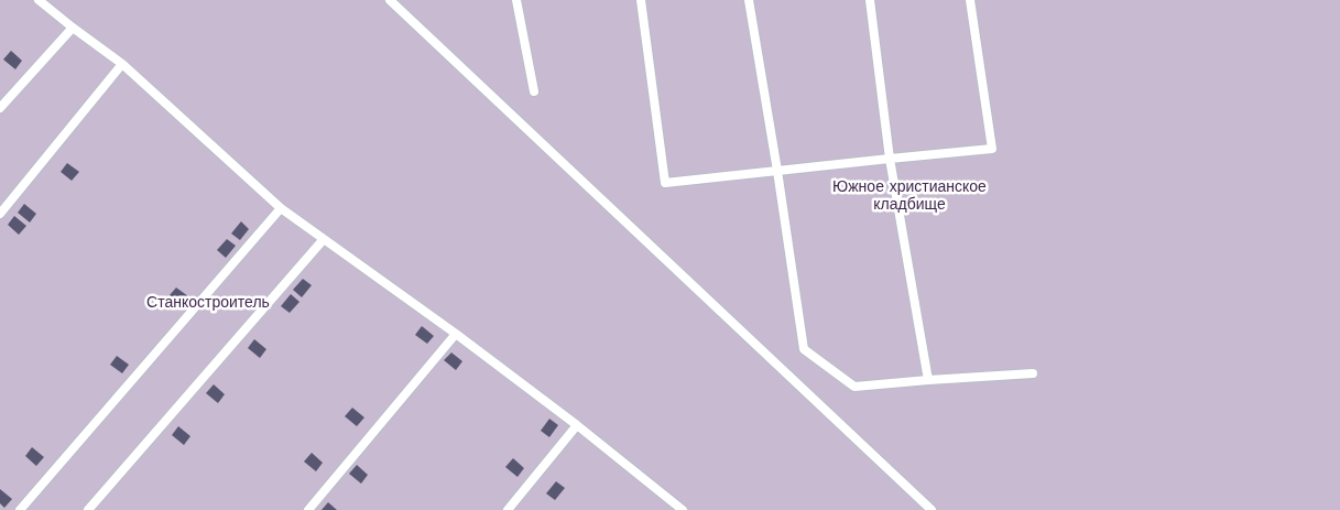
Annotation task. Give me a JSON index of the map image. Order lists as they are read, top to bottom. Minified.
{"parks":["Южное христианское кладбище","Станкостроитель"]}
